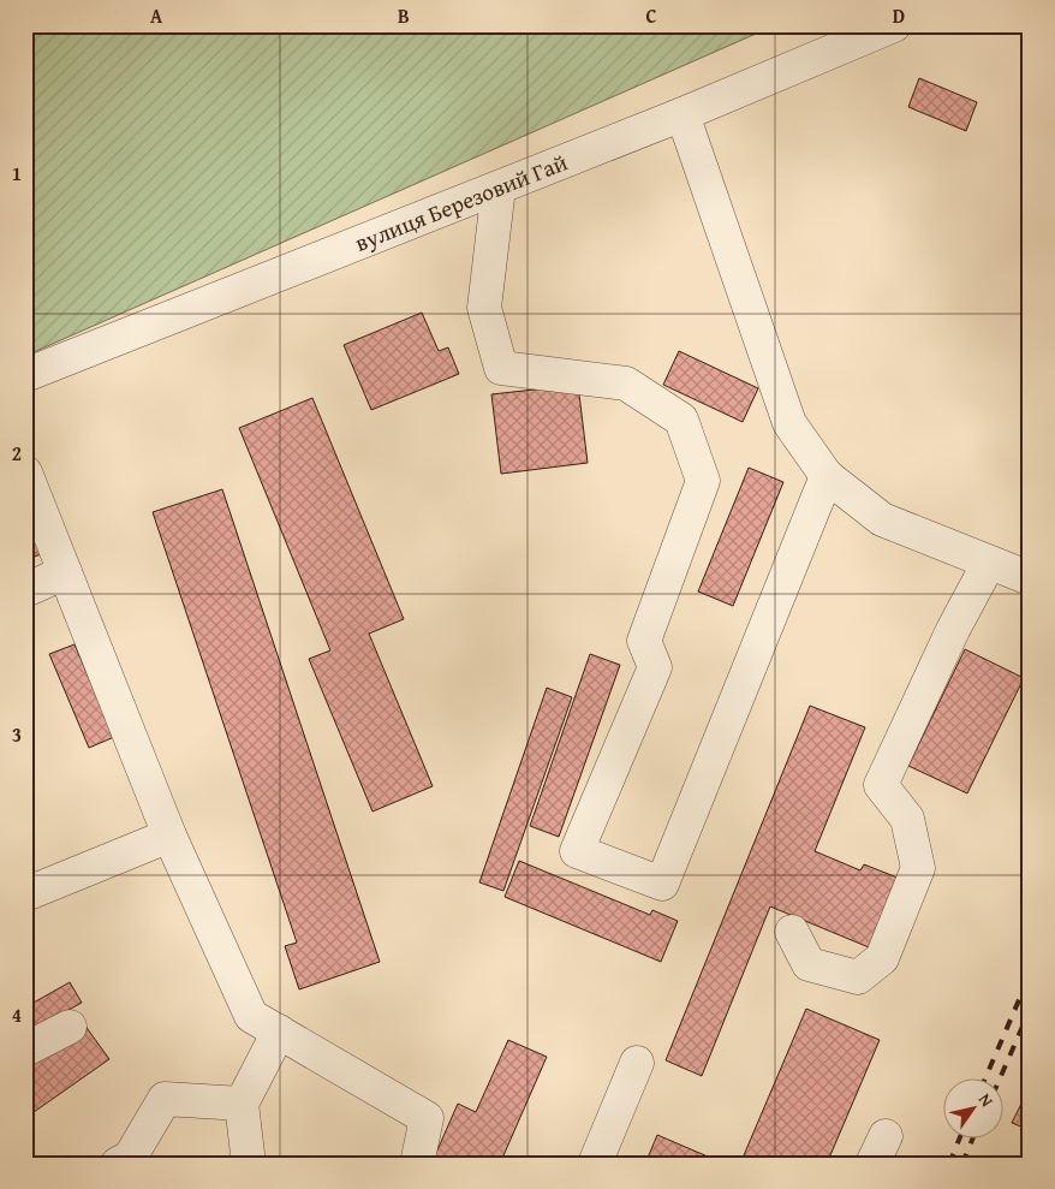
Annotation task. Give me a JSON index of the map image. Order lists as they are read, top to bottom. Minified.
{"streets":{"street":["вулиця Березовий Гай"]},"north":"top right","grid":{"columns":["A","B","C","D"],"rows":["1","2","3","4"]}}
